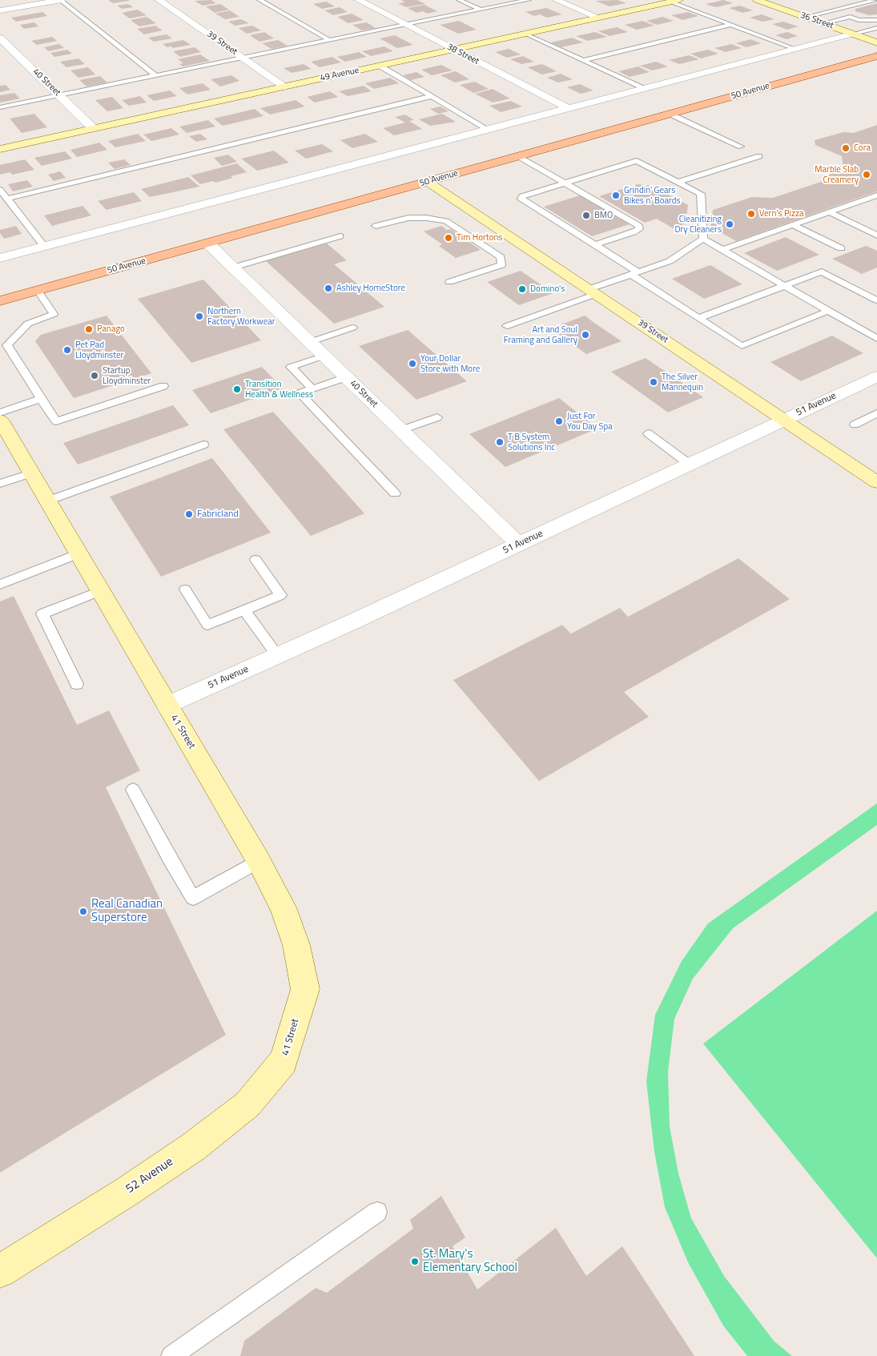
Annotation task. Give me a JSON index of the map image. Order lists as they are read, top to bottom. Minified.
{"streets":{"main road":["50 Avenue"],"street":["36 Street","39 Street","38 Street","49 Avenue","40 Street","51 Avenue","41 Street","52 Avenue"]},"crossings":[["39 Street","49 Avenue"],["39 Street","50 Avenue"],["39 Street","51 Avenue"],["38 Street","49 Avenue"],["49 Avenue","40 Street"],["40 Street","50 Avenue"],["40 Street","51 Avenue"],["51 Avenue","41 Street"],["41 Street","52 Avenue"]],"places":["Cora","Marble Slab Creamery","Grindin' Gears Bikes n' Boards","Vern's Pizza","BMO","Cleanitizing Dry Cleaners","Tim Hortons","Ashley HomeStore","Domino's","Northern Factory Workwear","Panago","Art and Soul Framing and Gallery","Pet Pad Lloydminster","Your Dollar Store with More","Startup Lloydminster","The Silver Mannequin","Transition Health & Wellness","Just For You Day Spa","T B System Solutions Inc","Fabricland","Real Canadian Superstore","St. Mary's Elementary School"]}
